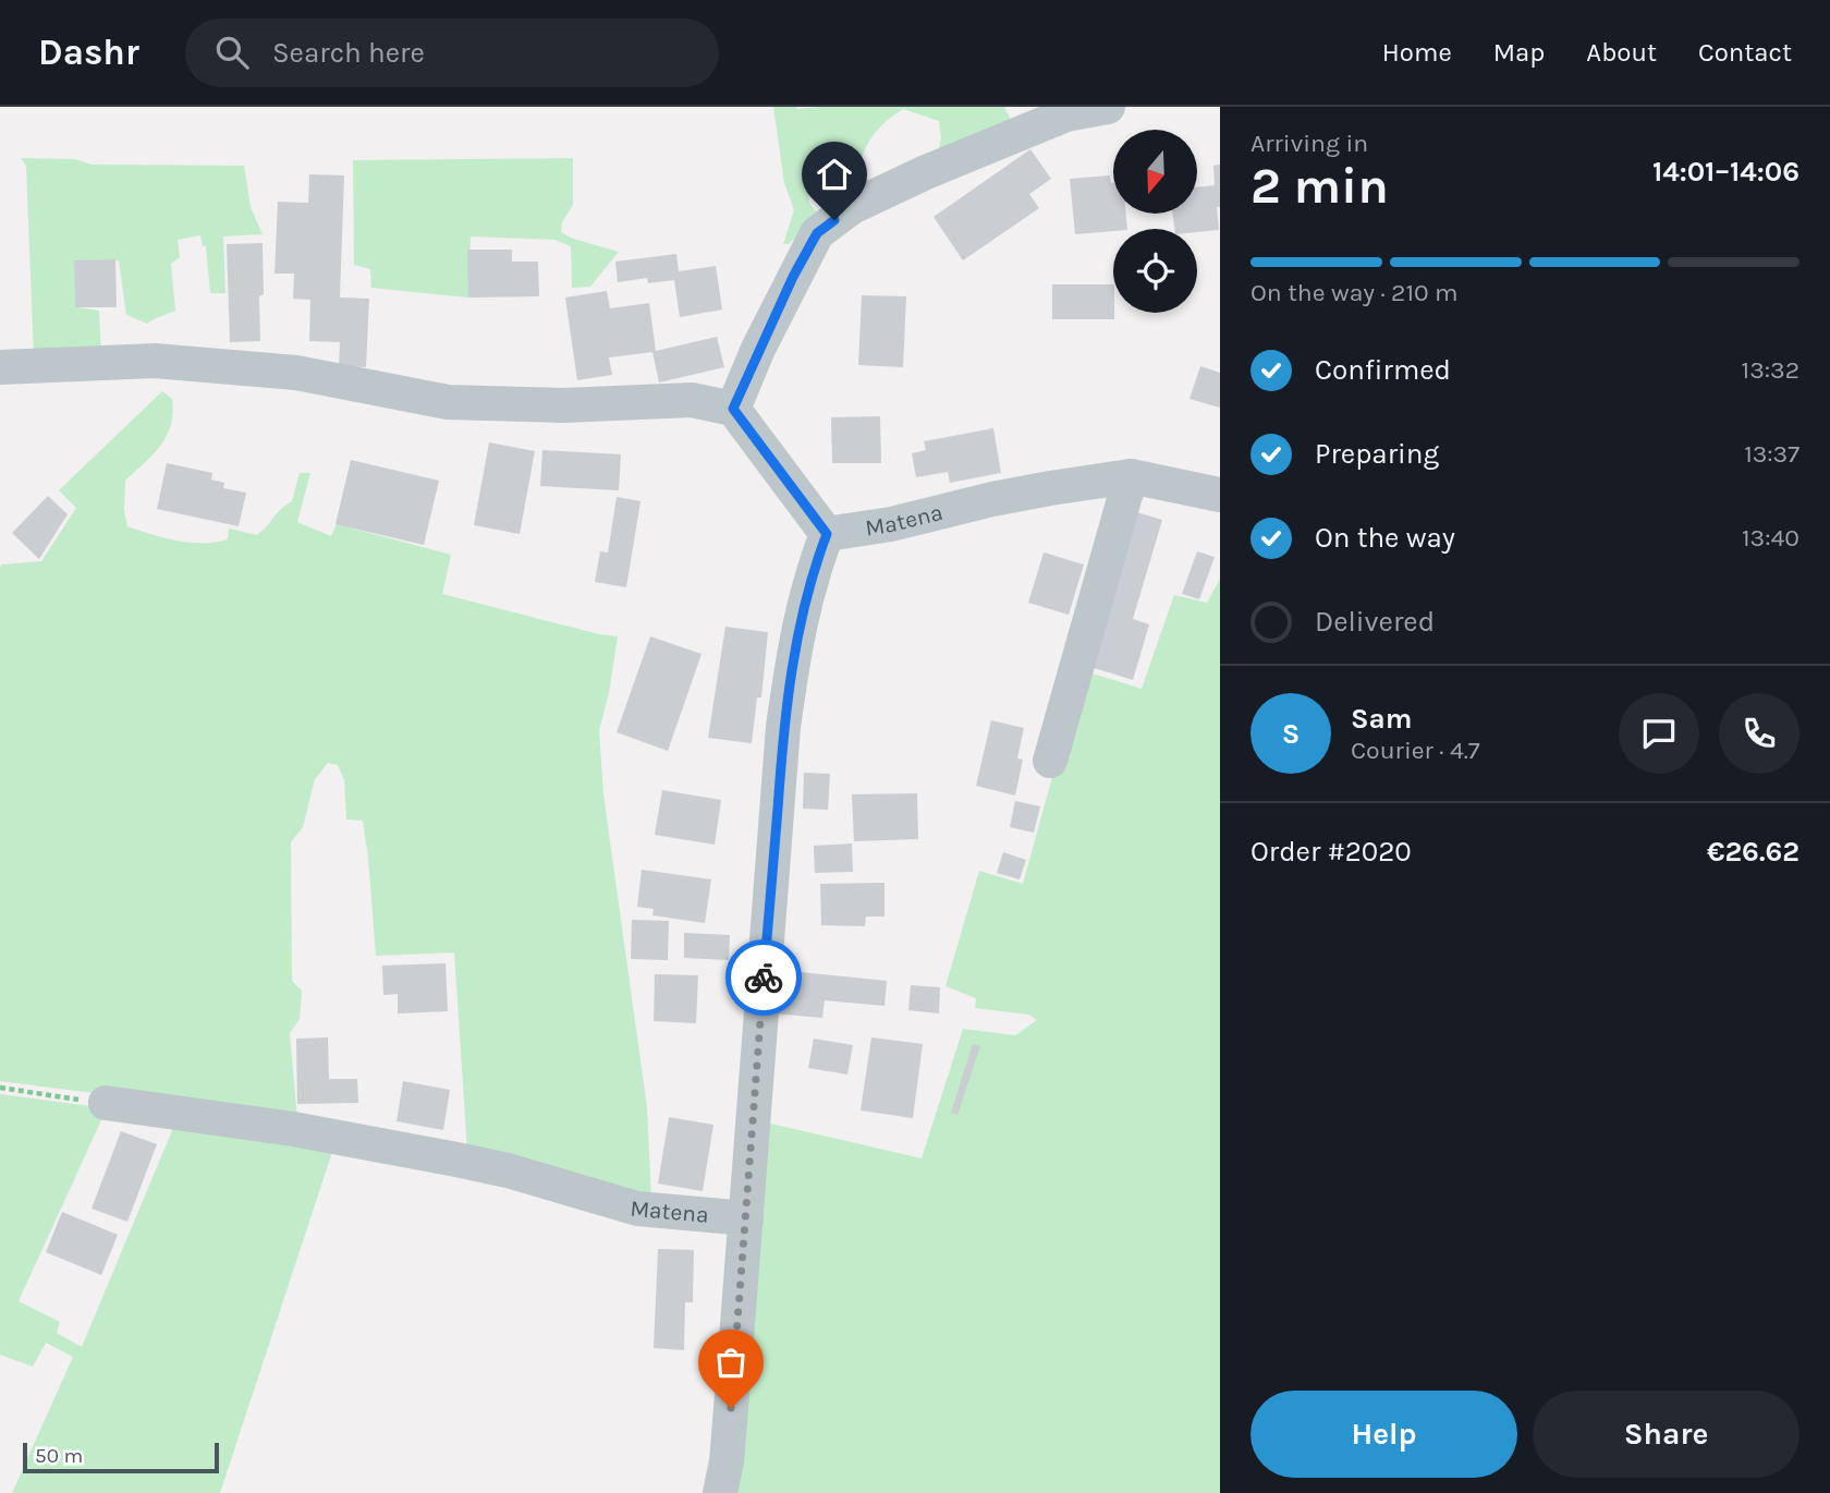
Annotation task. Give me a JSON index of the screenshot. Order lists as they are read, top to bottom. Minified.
{"streets":{"street":["Matena"]},"scale_bar":"50 m","north":"bottom","page":{"header":"Dashr","search":"Search here","nav":["Home","Map","About","Contact"],"heading":["2 min","Arriving in","14:01–14:06"],"panel":["Sam","Courier · 4.7","Order #2020","€26.62"],"bar":"On the way · 210 m","list":[["Confirmed","13:32"],["Preparing","13:37"],["On the way","13:40"],"Delivered"],"round":"S","buttons":["Help","Share"],"scale":"50 m"}}
